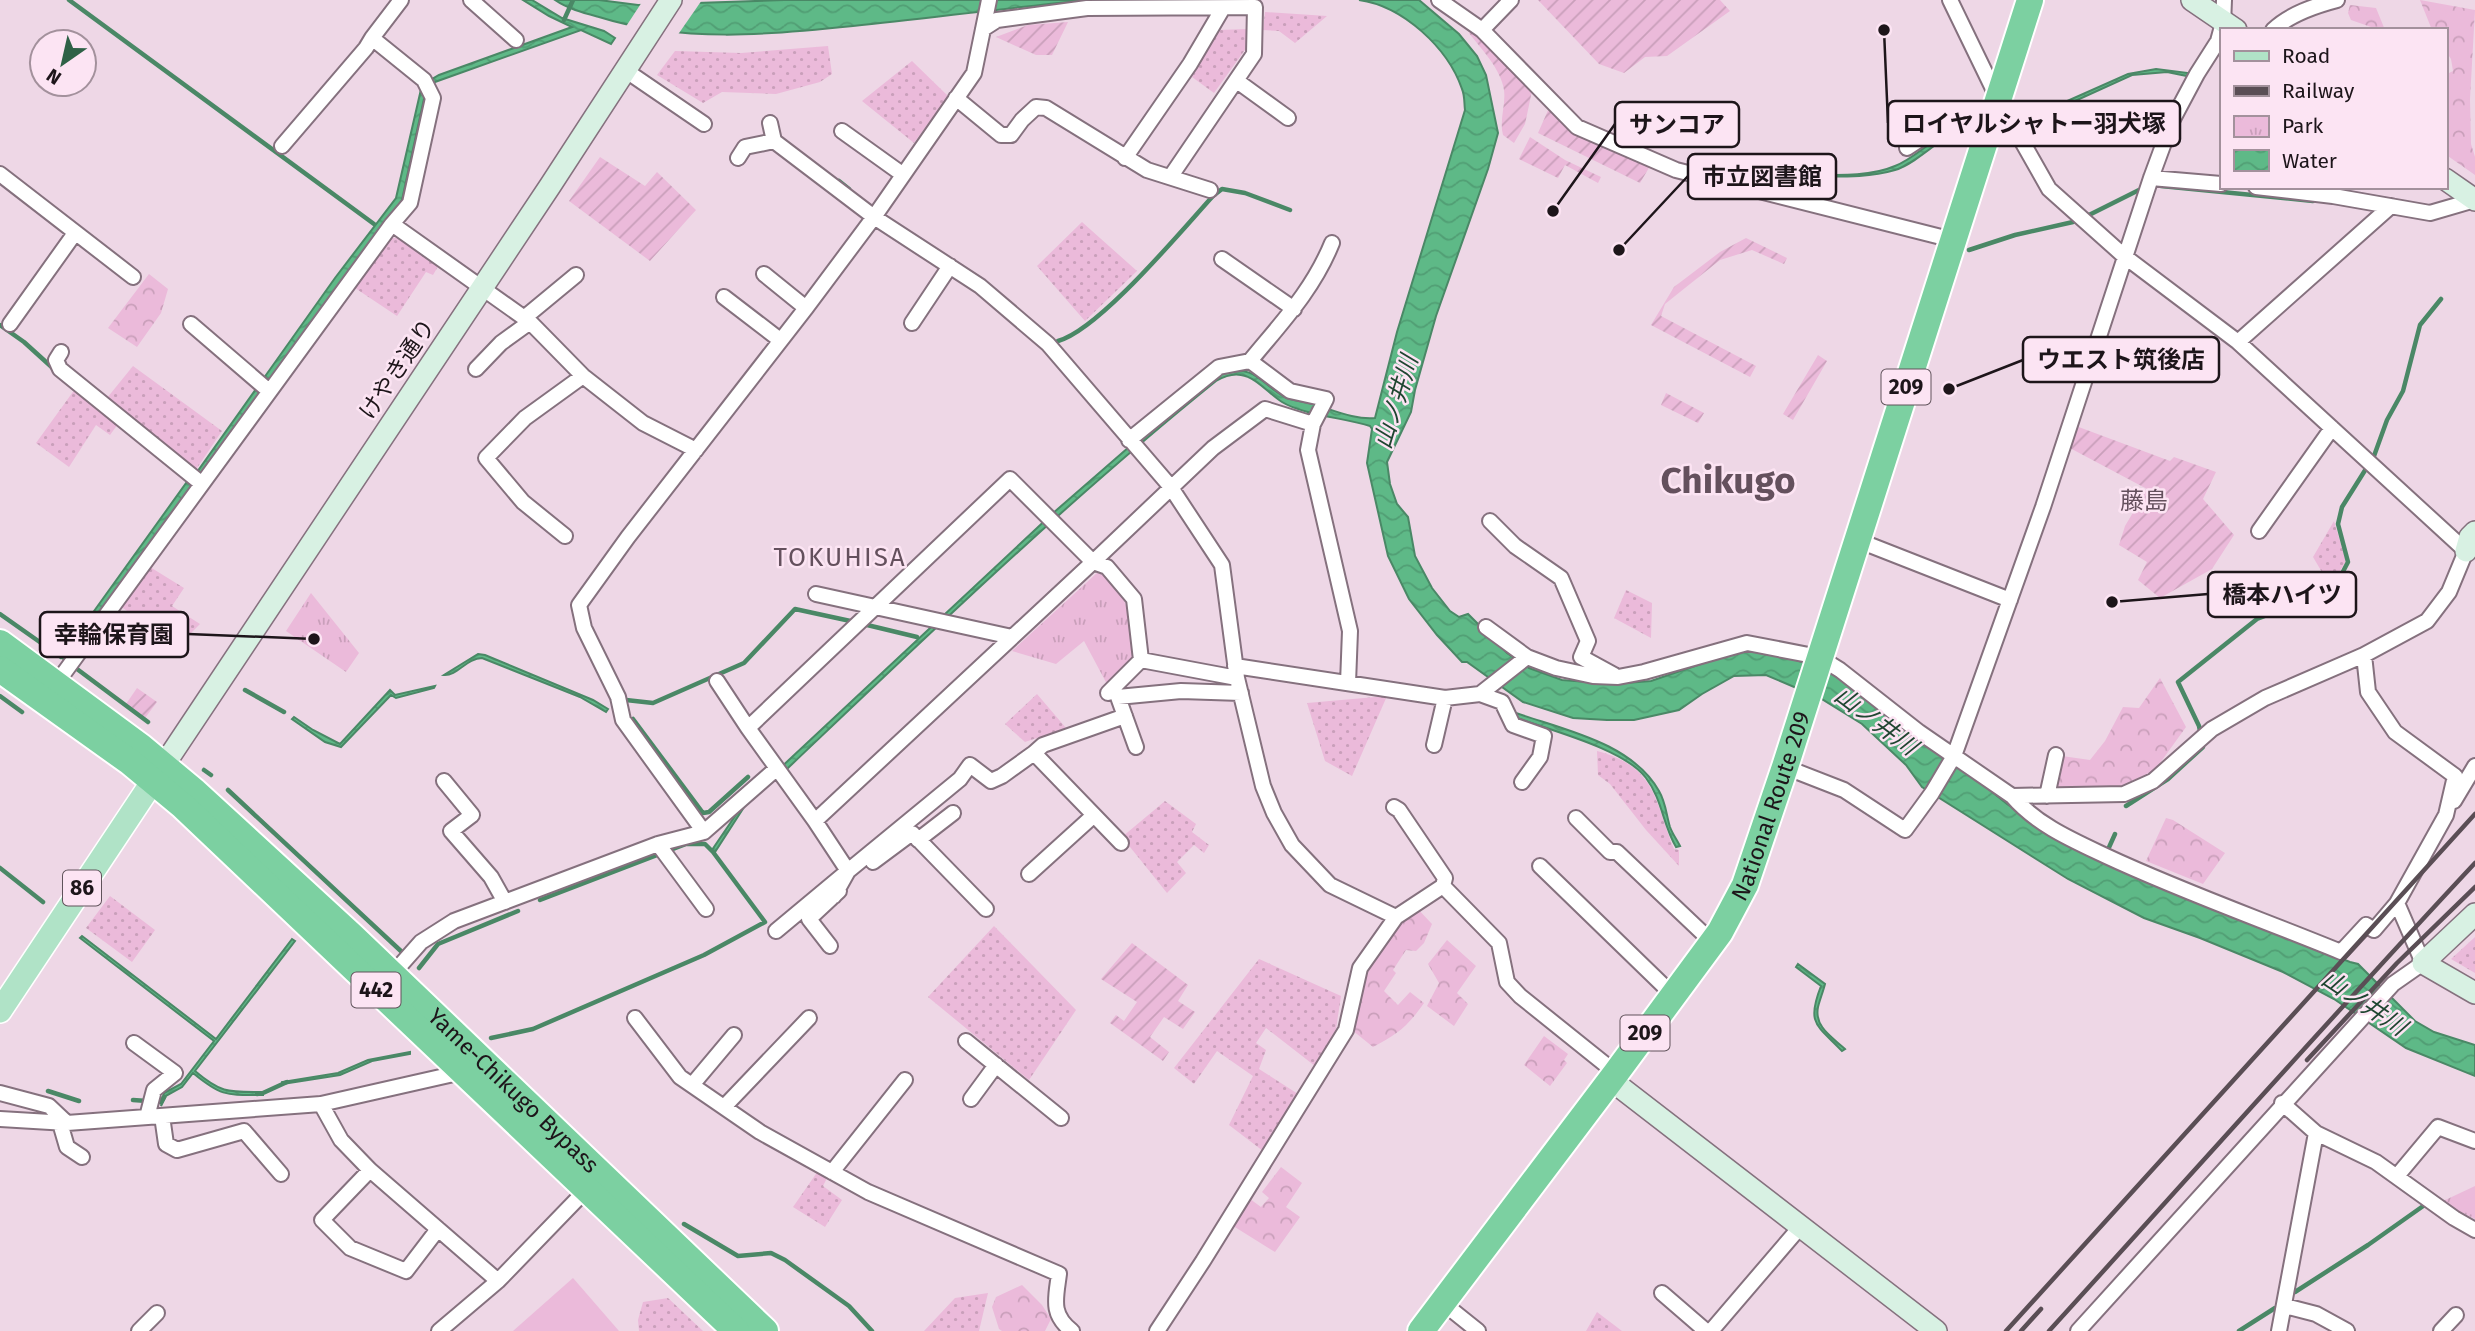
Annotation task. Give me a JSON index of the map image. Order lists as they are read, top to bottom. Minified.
{"streets":{"highway":["209","National Route 209","442","Yame-Chikugo Bypass"],"main road":["86"],"street":["けやき通り"]},"crossings":[["けやき通り","86"],["けやき通り","Yame-Chikugo Bypass"],["86","Yame-Chikugo Bypass"]],"districts":["Chikugo","藤島","TOKUHISA"],"water":["山ノ井川"],"places":["ロイヤルシャトー羽犬塚","サンコア","市立図書館","ウエスト筑後店","橋本ハイツ","幸輪保育園"],"legend":["Road","Railway","Park","Water"],"north":"bottom left"}
